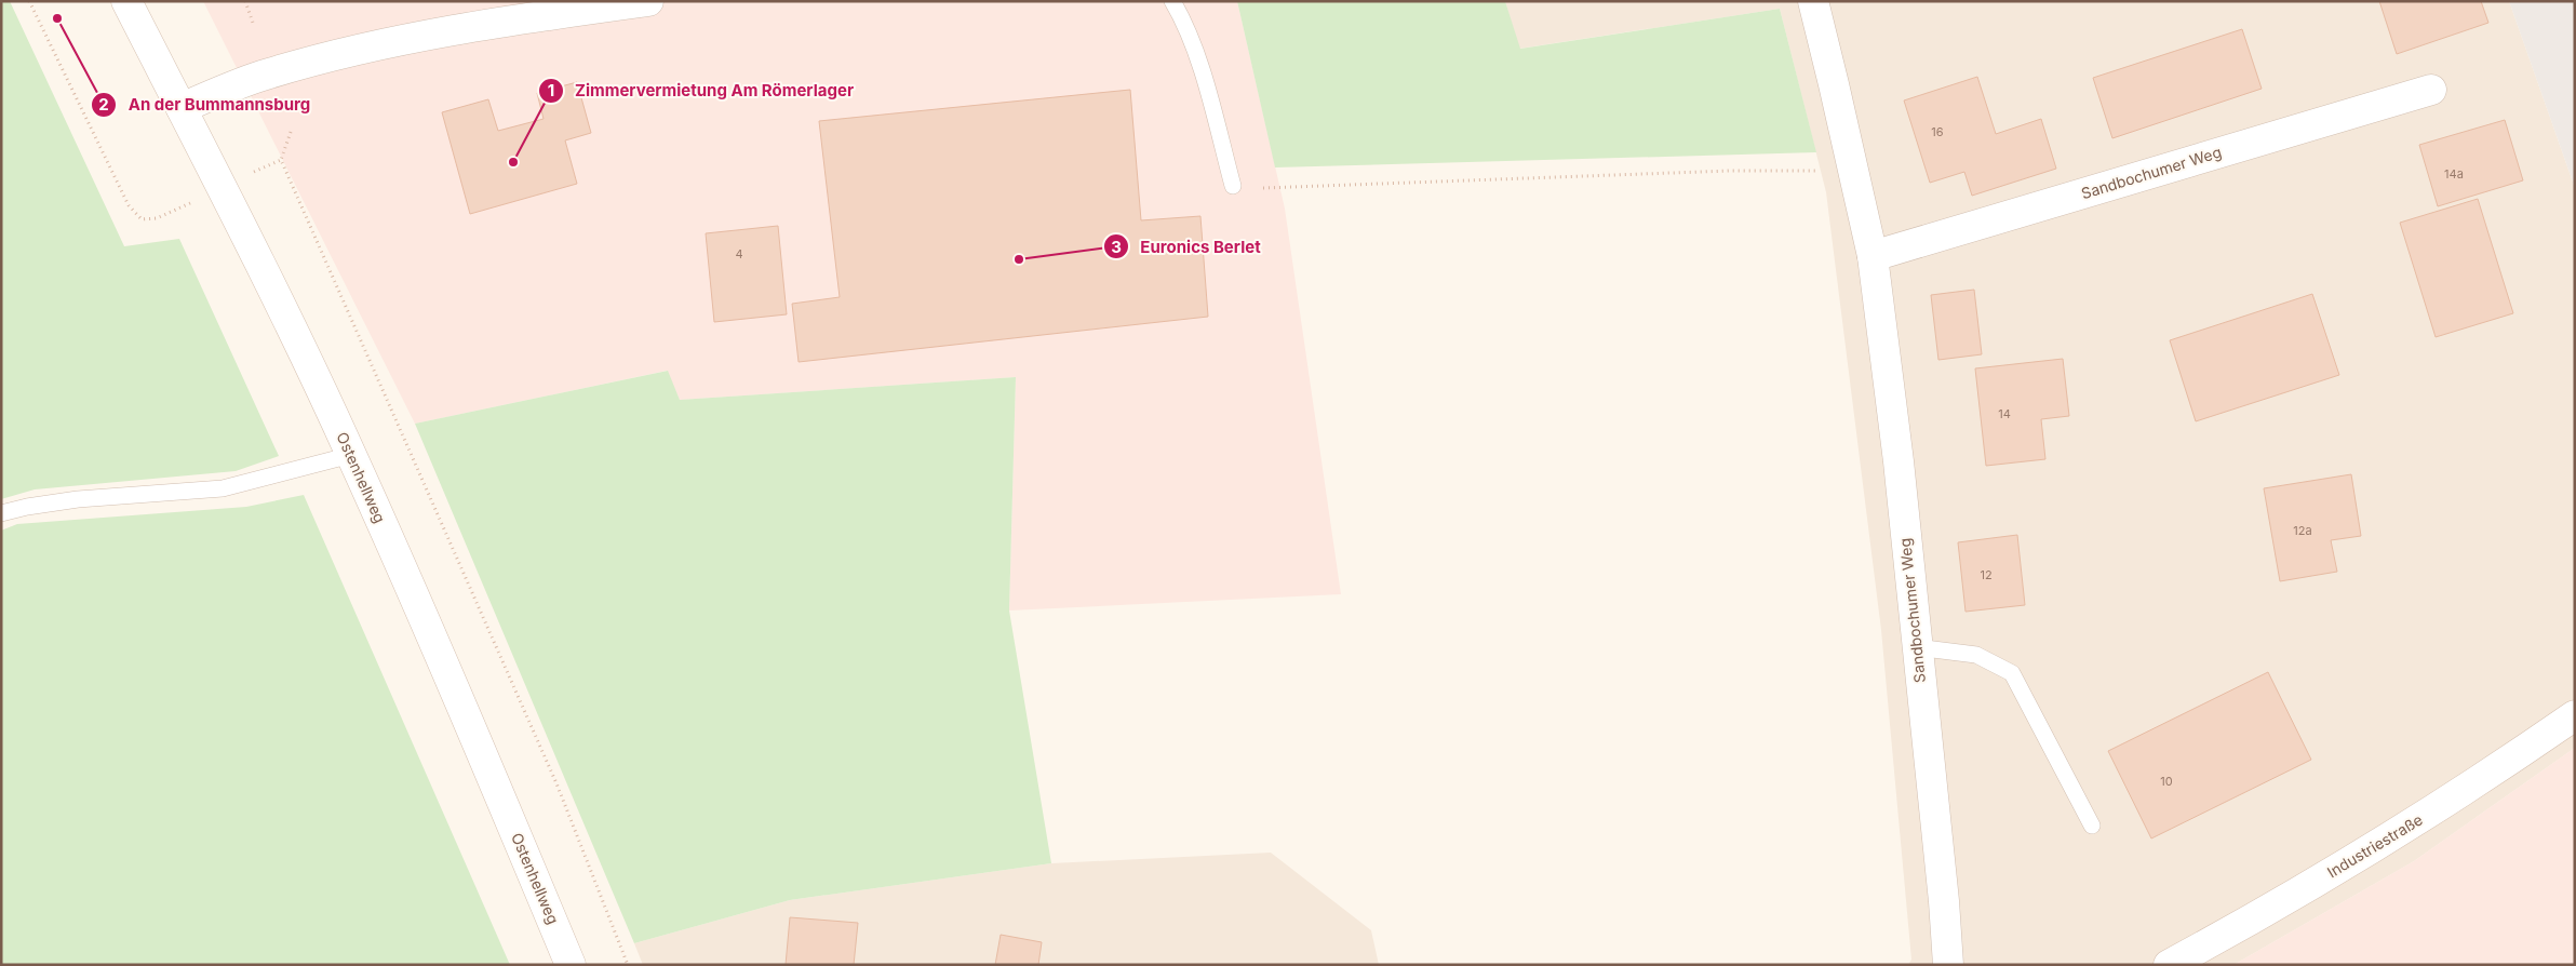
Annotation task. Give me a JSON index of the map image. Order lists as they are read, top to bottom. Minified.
{"streets":{"street":["Sandbochumer Weg","Ostenhellweg","Industriestraße"]},"places":["An der Bummannsburg","Zimmervermietung Am Römerlager","Euronics Berlet"],"house_numbers":["16","14a","4","14","12a","12","10"]}
